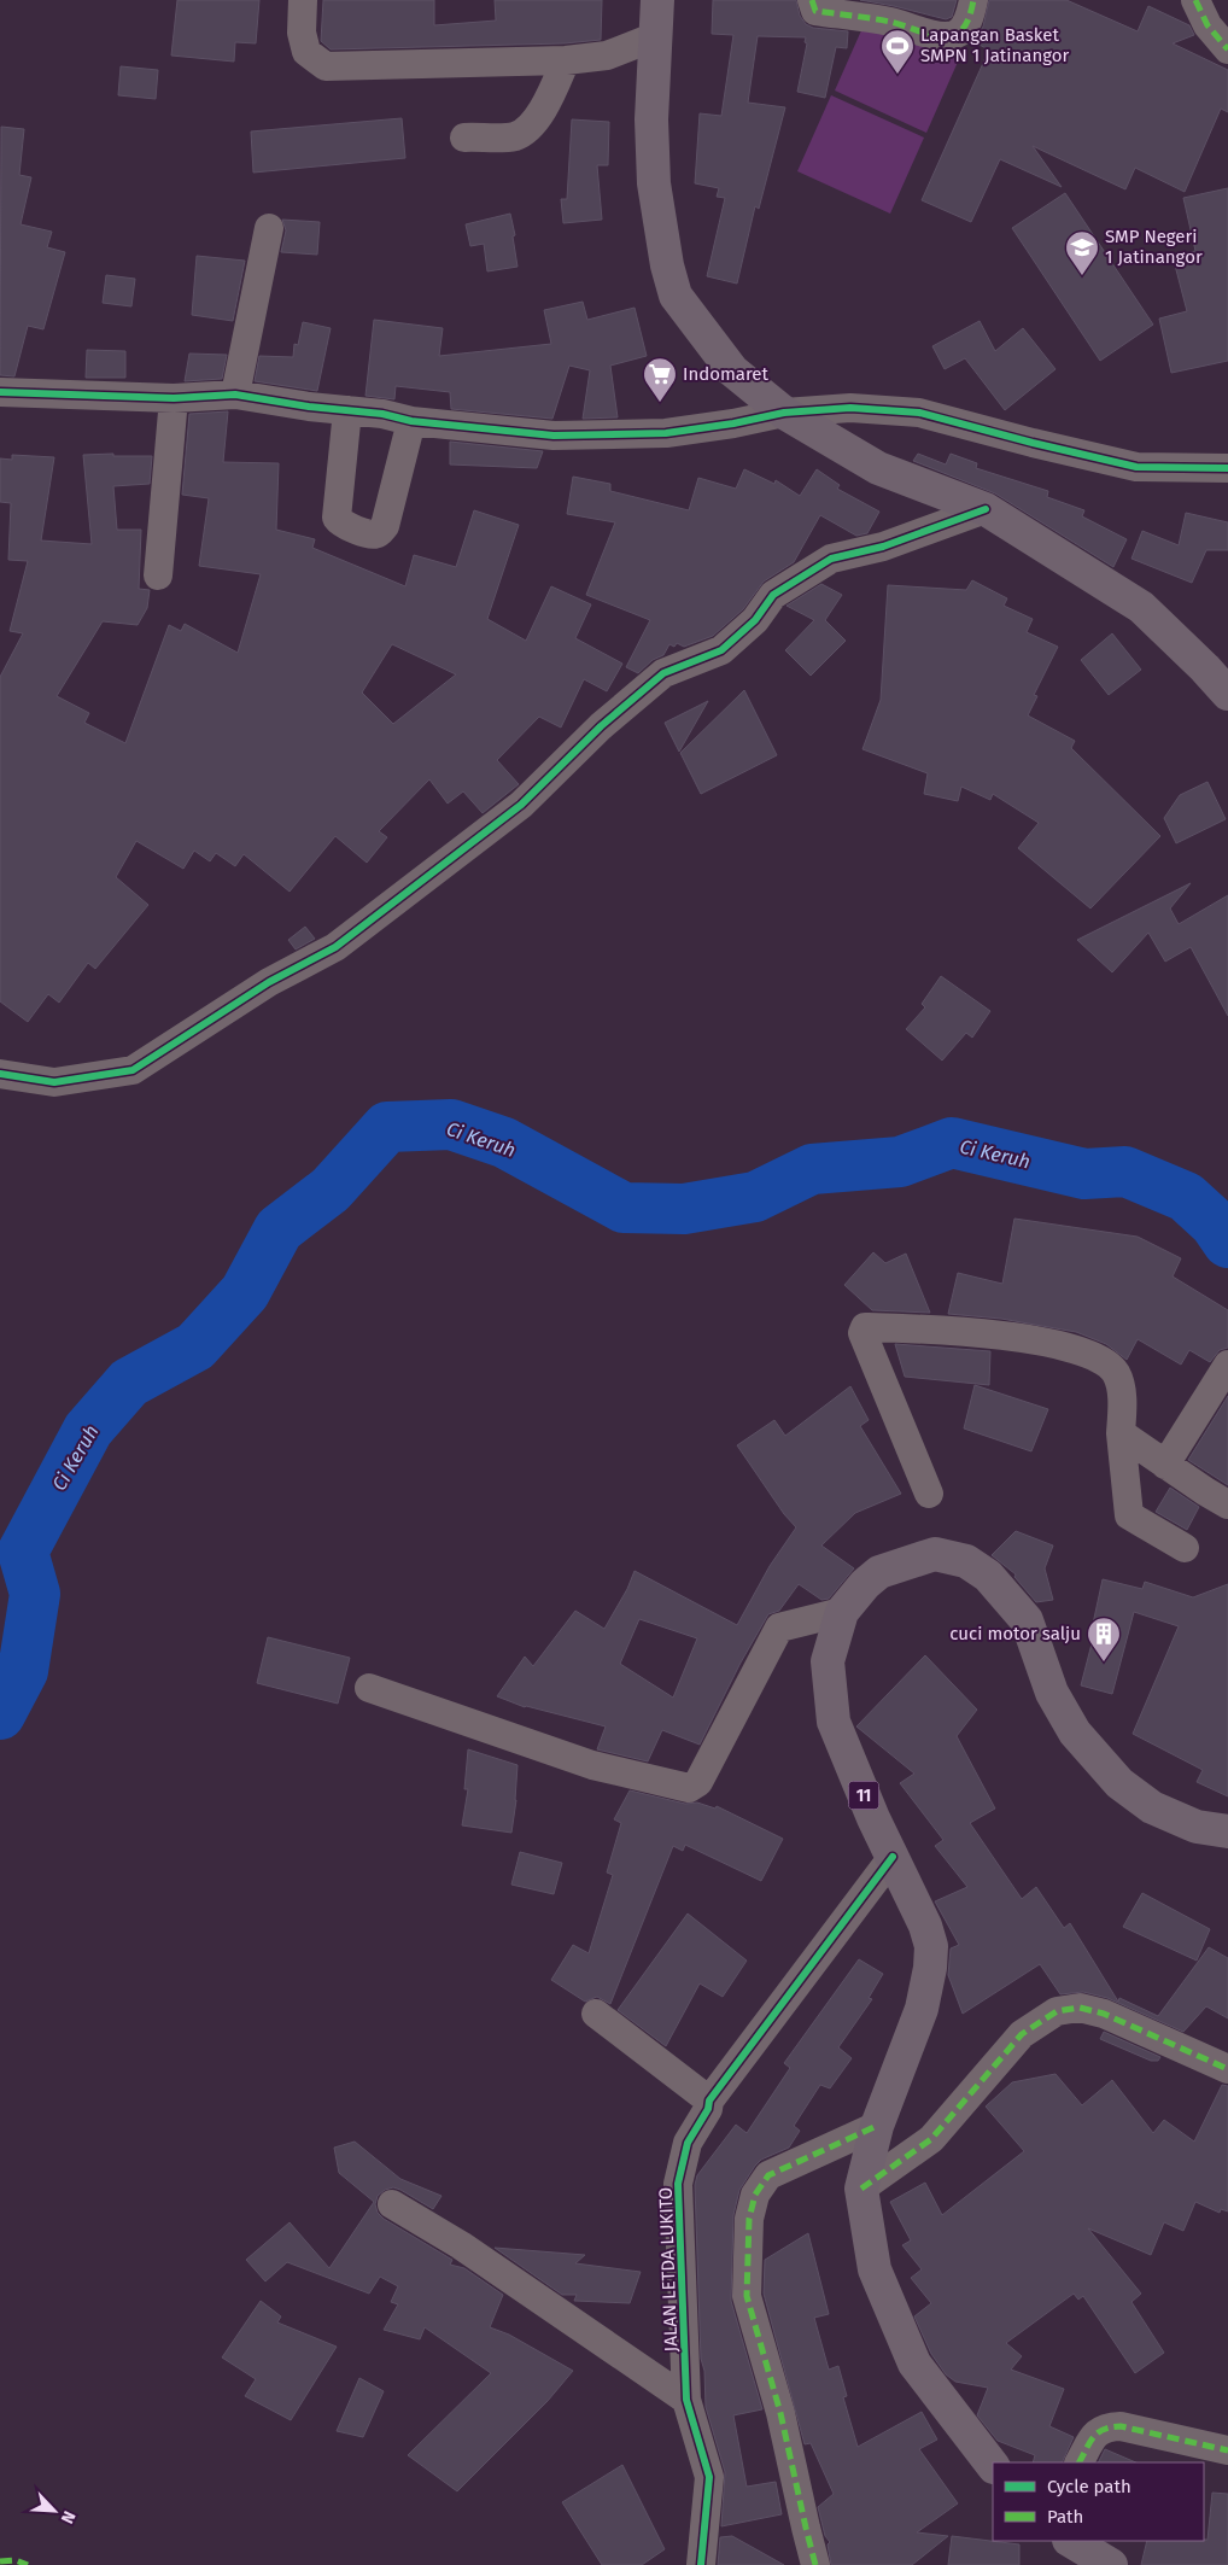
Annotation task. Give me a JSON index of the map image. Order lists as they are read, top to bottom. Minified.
{"streets":{"highway":["11"],"street":["JALAN LETDA LUKITO"]},"crossings":[["11","JALAN LETDA LUKITO"]],"water":["Ci Keruh"],"places":{"sports":["Lapangan Basket SMPN 1 Jatinangor"],"school or university":["SMP Negeri 1 Jatinangor"],"supermarket":["Indomaret"],"building":["cuci motor salju"]},"legend":["Cycle path","Path"],"north":"bottom right"}
